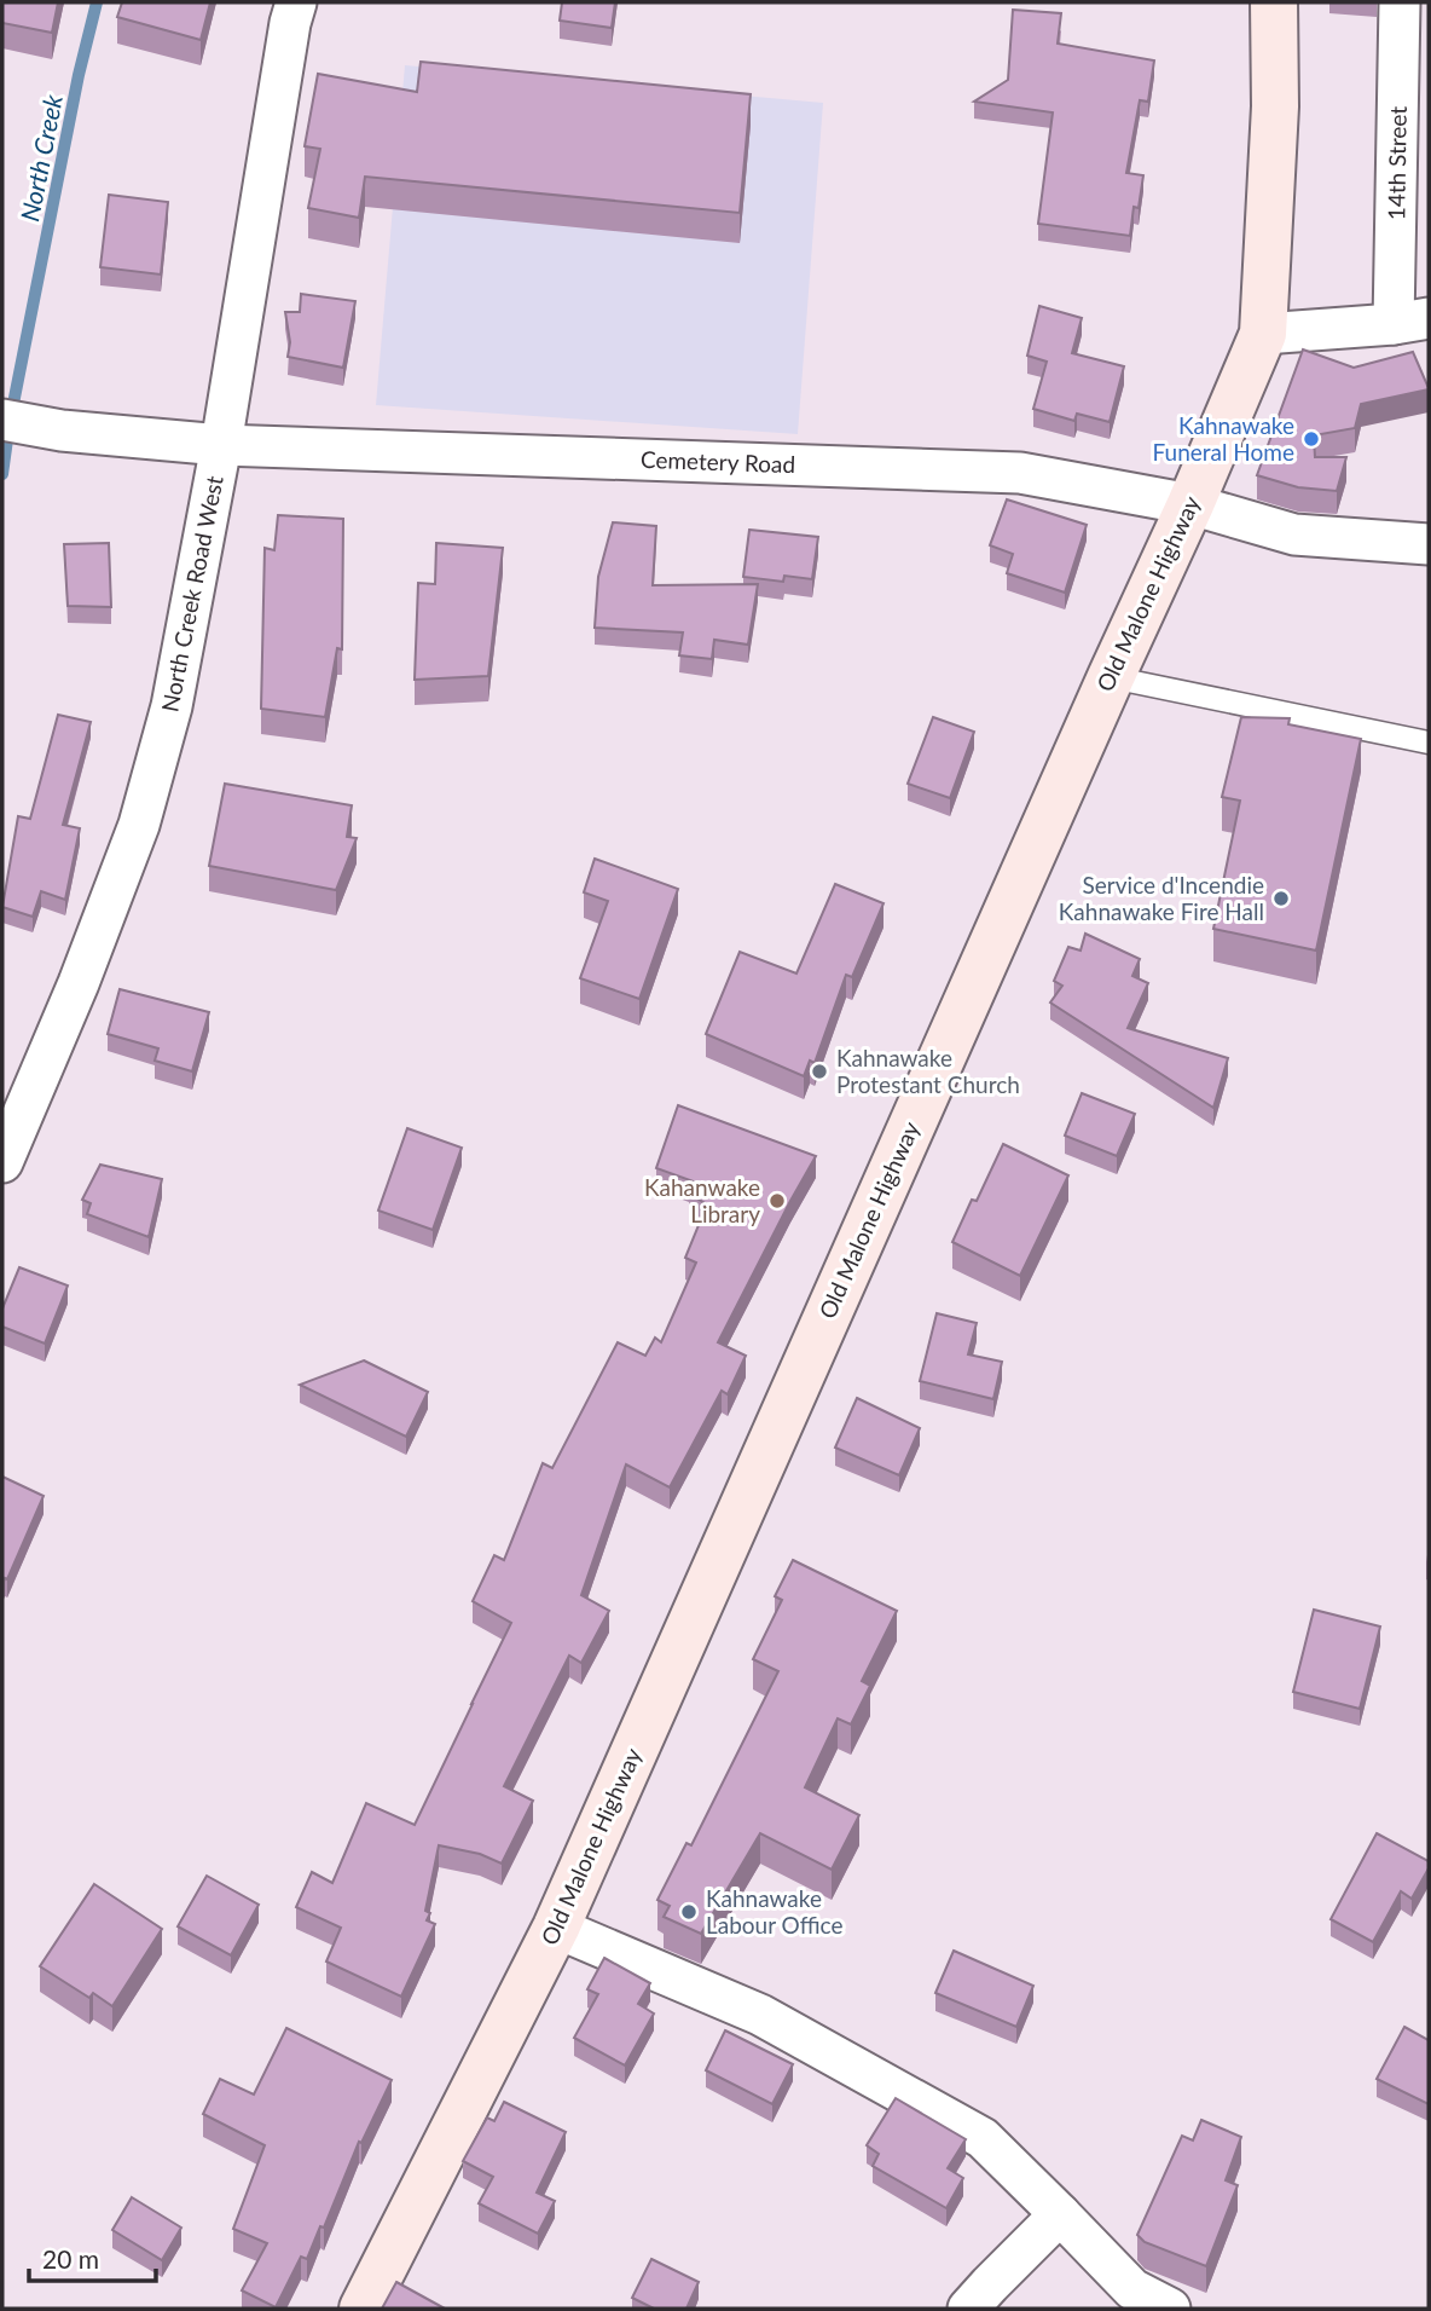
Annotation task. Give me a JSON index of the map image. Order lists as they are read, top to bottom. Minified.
{"streets":{"street":["14th Street","Cemetery Road","North Creek Road West","Old Malone Highway"]},"crossings":[["Cemetery Road","North Creek Road West"],["Cemetery Road","Old Malone Highway"]],"water":["North Creek"],"places":["Kahnawake Funeral Home","Service d'Incendie Kahnawake Fire Hall","Kahnawake Protestant Church","Kahanwake Library","Kahnawake Labour Office"],"scale_bar":"20 m"}
